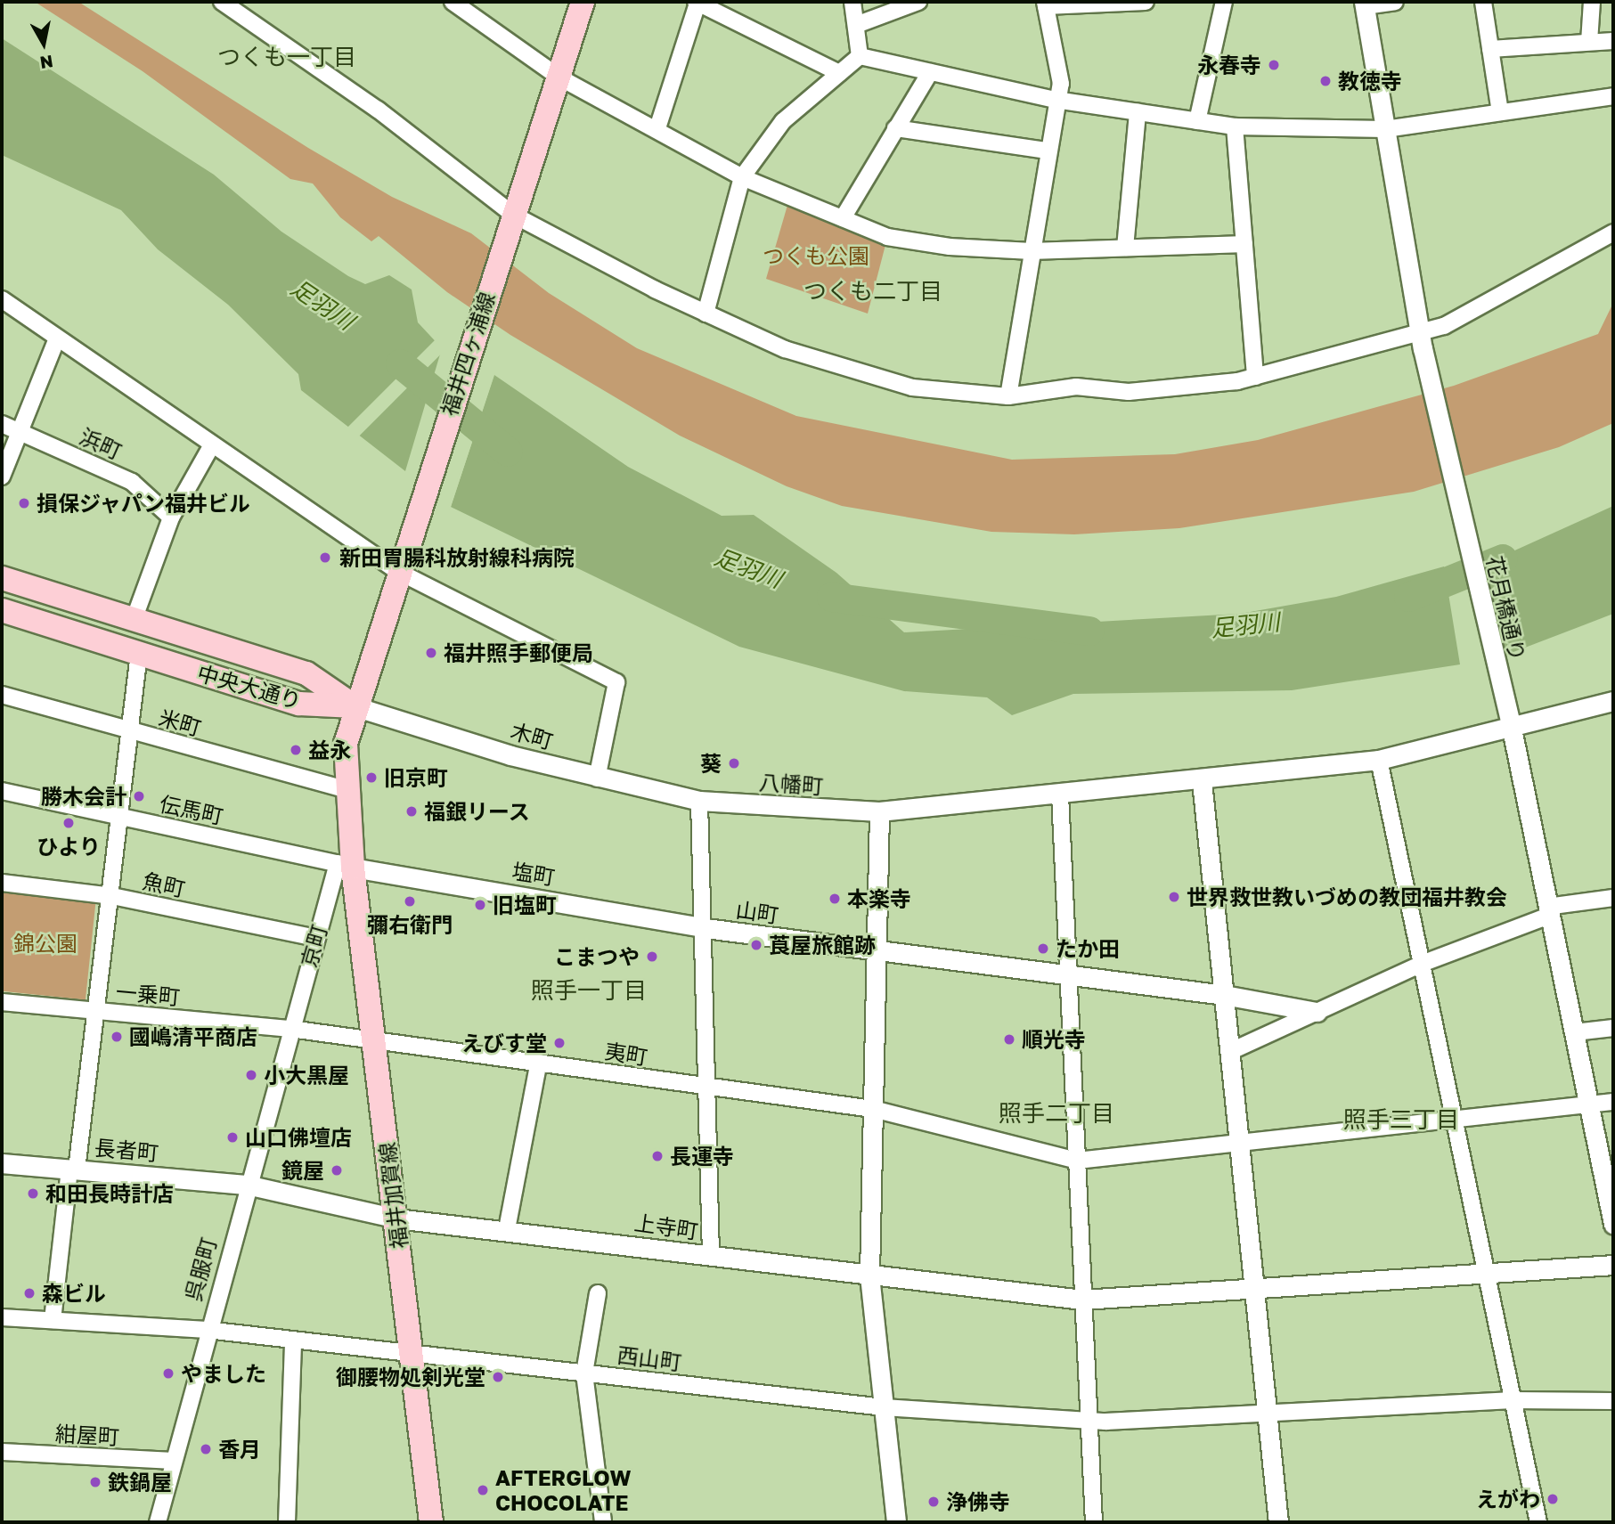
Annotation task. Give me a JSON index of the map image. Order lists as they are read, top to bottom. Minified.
{"streets":{"main road":["福井四ヶ浦線","中央大通り","京町","福井加賀線"],"street":["浜町","花月橋通り","米町","木町","八幡町","伝馬町","塩町","魚町","山町","一乗町","夷町","長者町","上寺町","呉服町","西山町","紺屋町"]},"crossings":[["福井四ヶ浦線","中央大通り"],["福井四ヶ浦線","木町"],["福井四ヶ浦線","京町"],["花月橋通り","八幡町"],["花月橋通り","夷町"],["中央大通り","木町"],["中央大通り","京町"],["米町","京町"],["木町","八幡町"],["木町","京町"],["伝馬町","塩町"],["伝馬町","京町"],["伝馬町","福井加賀線"],["塩町","山町"],["塩町","京町"],["塩町","福井加賀線"],["魚町","京町"],["京町","一乗町"],["京町","福井加賀線"],["京町","呉服町"],["一乗町","夷町"],["一乗町","福井加賀線"],["一乗町","呉服町"],["夷町","福井加賀線"],["長者町","上寺町"],["長者町","呉服町"],["福井加賀線","上寺町"],["福井加賀線","西山町"],["上寺町","呉服町"],["呉服町","西山町"],["呉服町","紺屋町"]],"districts":["つくも一丁目","つくも二丁目","照手一丁目","照手二丁目","照手三丁目"],"water":["足羽川"],"parks":["つくも公園","錦公園"],"places":["永春寺","教徳寺","損保ジャパン福井ビル","新田胃腸科放射線科病院","福井照手郵便局","益永","葵","旧京町","勝木会計","福銀リース","ひより","世界救世教いづめの教団福井教会","本楽寺","彌右衛門","旧塩町","莨屋旅館跡","たか田","こまつや","國嶋清平商店","順光寺","えびす堂","小大黒屋","山口佛壇店","長運寺","鏡屋","和田長時計店","森ビル","やました","御腰物処剣光堂","香月","鉄鍋屋","AFTERGLOW CHOCOLATE","えがわ","浄佛寺"],"north":"bottom"}
